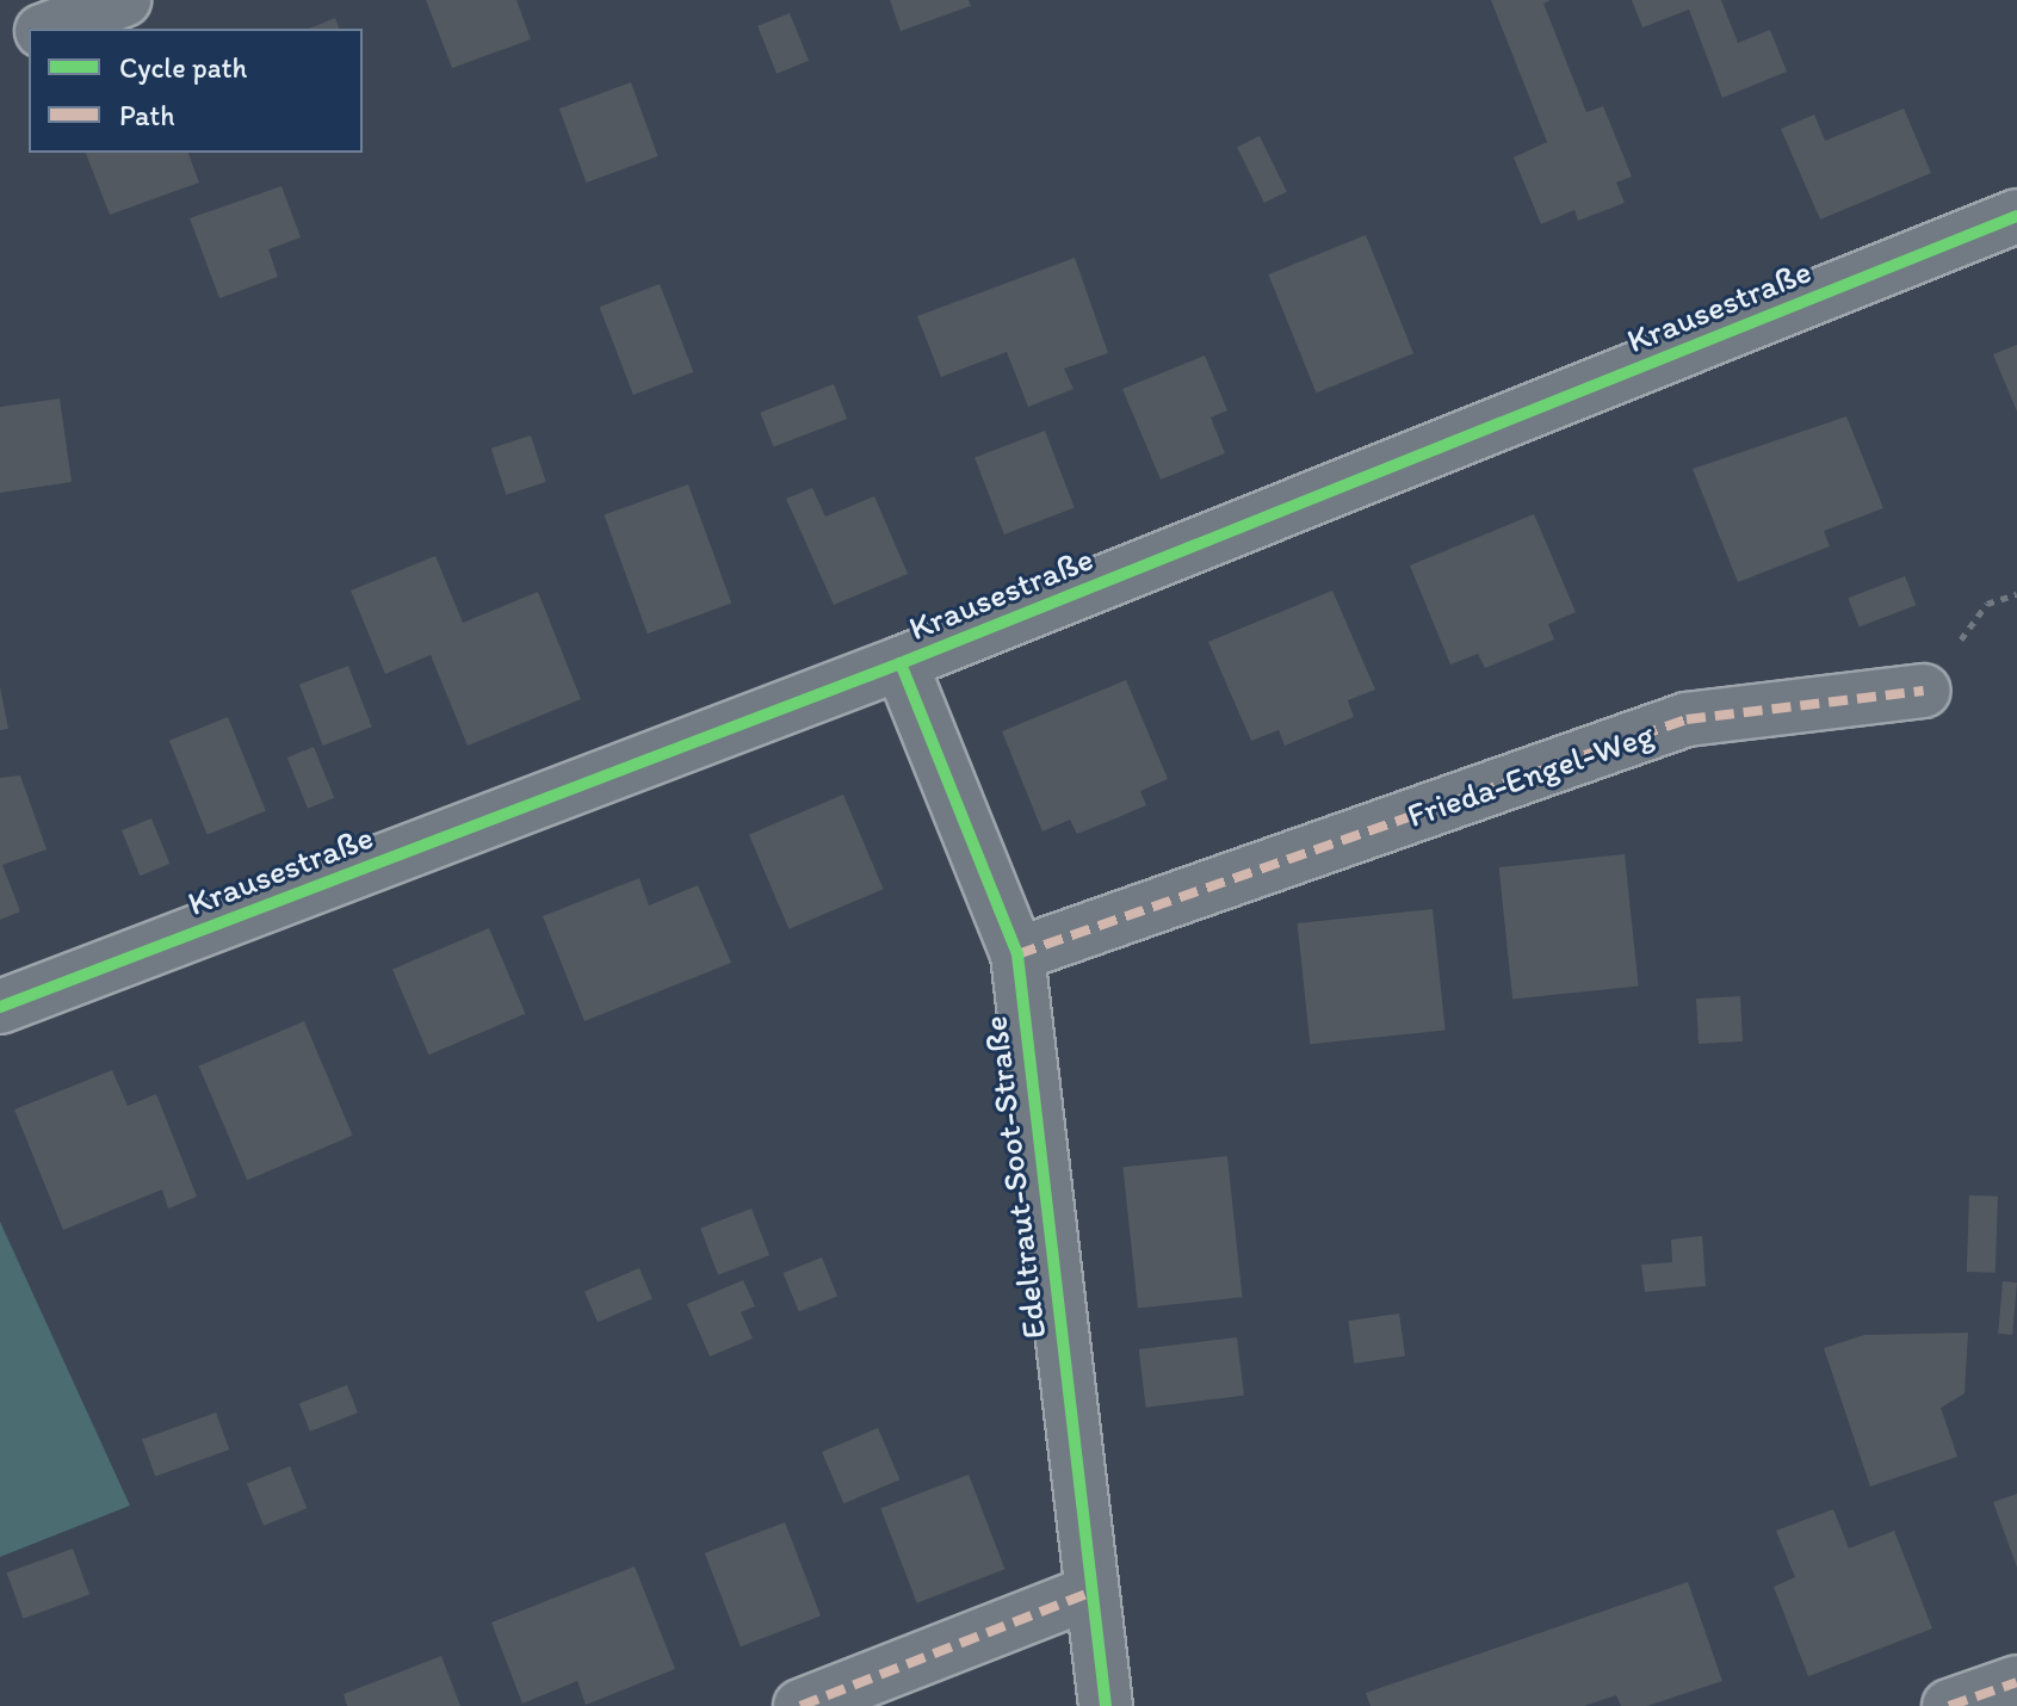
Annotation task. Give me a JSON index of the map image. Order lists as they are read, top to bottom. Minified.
{"streets":{"street":["Krausestraße","Frieda-Engel-Weg","Edeltraut-Soot-Straße"]},"crossings":[["Krausestraße","Edeltraut-Soot-Straße"],["Frieda-Engel-Weg","Edeltraut-Soot-Straße"]],"legend":["Cycle path","Path"]}
